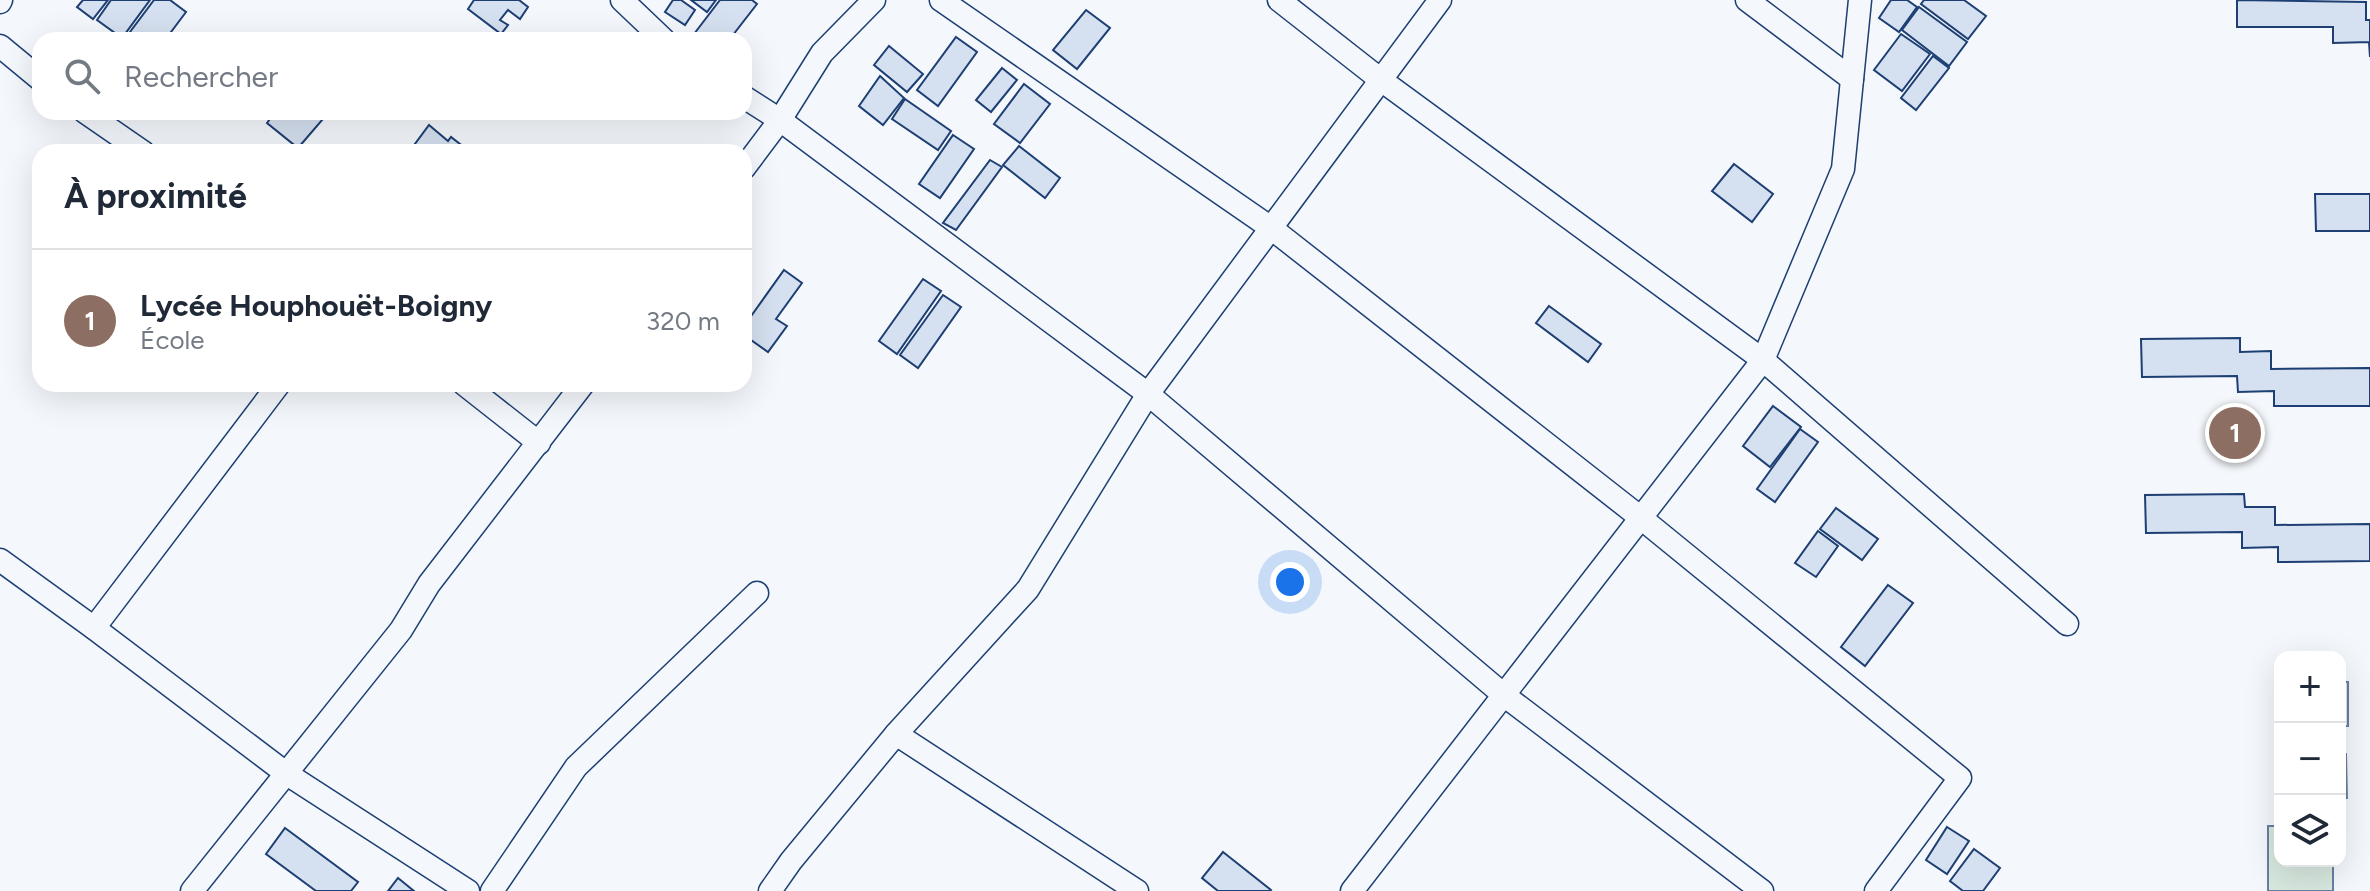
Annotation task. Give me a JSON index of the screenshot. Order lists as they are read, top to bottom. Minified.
{"page":{"search":"Rechercher","heading":"À proximité","list":[{"mark":"1","name":"Lycée Houphouët-Boigny","note":"École","value":"320 m"}],"pins":"1","map_buttons":["+","−"]}}
